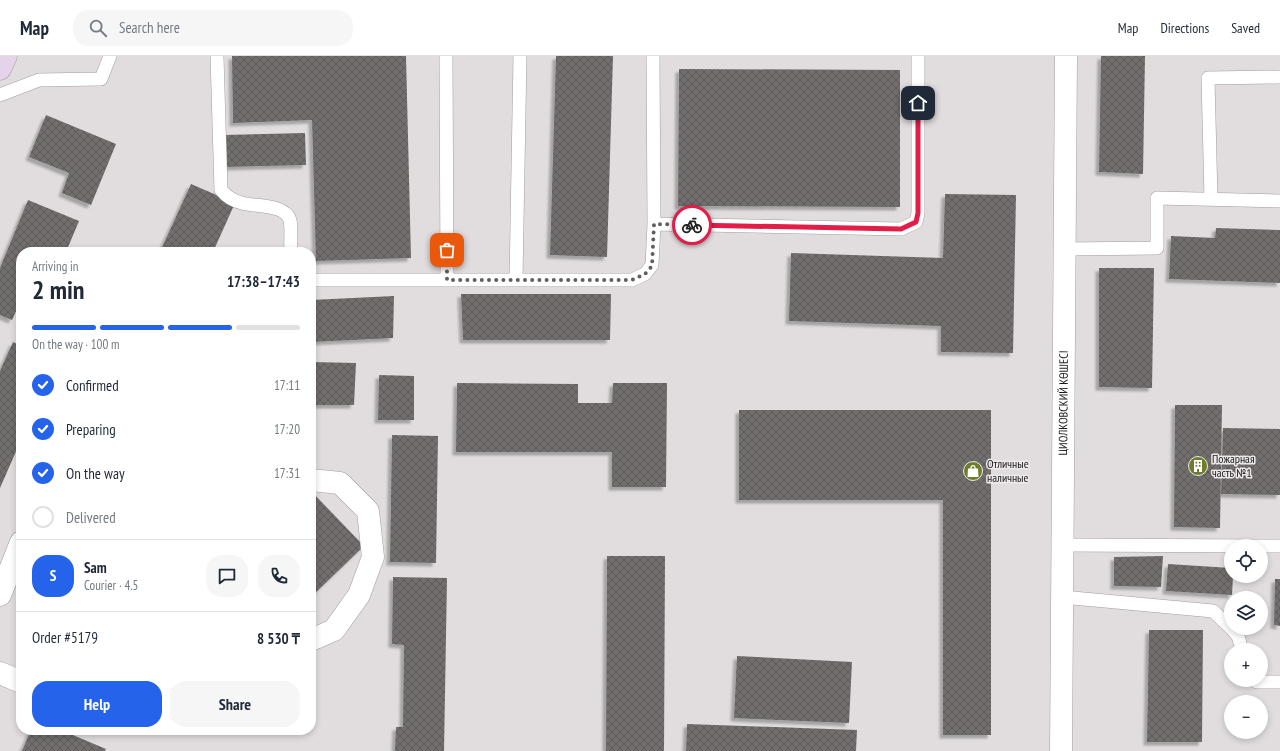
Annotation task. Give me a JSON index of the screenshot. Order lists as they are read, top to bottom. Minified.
{"streets":{"street":["ЦИОЛКОВСКИЙ КӨШЕСІ"]},"places":{"building":["Пожарная часть №1"],"shop":["Отличные наличные"]},"page":{"header":"Map","search":"Search here","nav":["Map","Directions","Saved"],"heading":["2 min","Arriving in","17:38–17:43"],"panel":["Sam","Courier · 4.5","Order #5179","8 530 ₸"],"bar":"On the way · 100 m","list":[["Confirmed","17:11"],["Preparing","17:20"],["On the way","17:31"],"Delivered"],"map_buttons":["+","−"],"round":"S","buttons":["Help","Share"]}}
